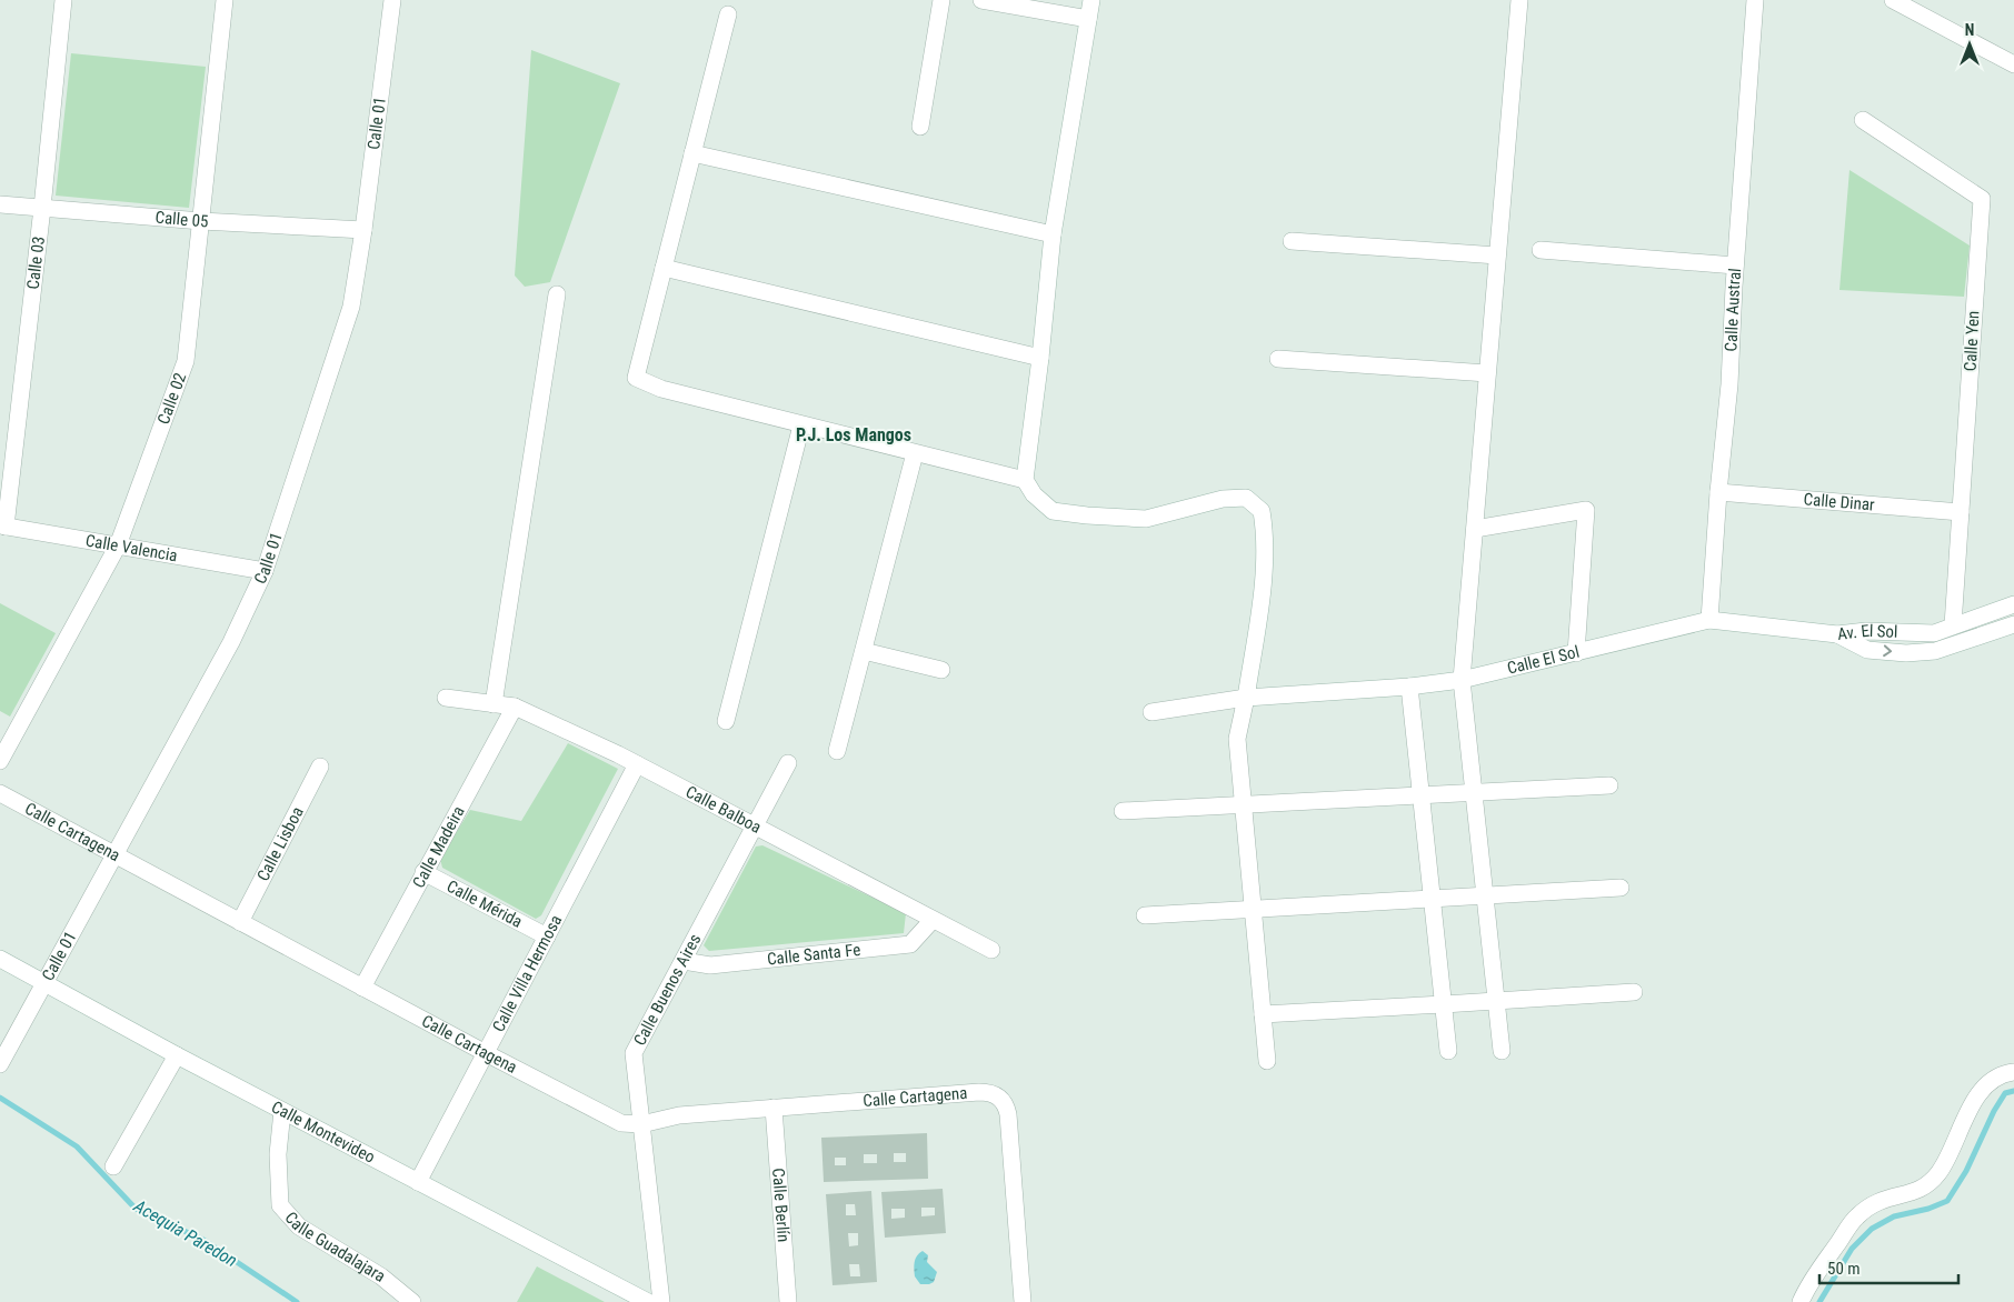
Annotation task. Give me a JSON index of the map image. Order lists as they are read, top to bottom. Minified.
{"streets":{"street":["Calle 01","Calle 05","Calle 03","Calle Austral","Calle Yen","Calle 02","Calle Dinar","Calle Valencia","Av. El Sol","Calle El Sol","Calle Balboa","Calle Cartagena","Calle Lisboa","Calle Madeira","Calle Mérida","Calle Santa Fe","Calle Villa Hermosa","Calle Buenos Aires","Calle Montevideo","Calle Berlín","Calle Guadalajara"]},"crossings":[["Calle 01","Calle 05"],["Calle 01","Calle Valencia"],["Calle 01","Calle Cartagena"],["Calle 01","Calle Montevideo"],["Calle 05","Calle 03"],["Calle 05","Calle 02"],["Calle 03","Calle Valencia"],["Calle Austral","Calle Dinar"],["Calle Austral","Calle El Sol"],["Calle Yen","Calle Dinar"],["Calle Yen","Av. El Sol"],["Calle 02","Calle Valencia"],["Av. El Sol","Calle El Sol"],["Calle Balboa","Calle Madeira"],["Calle Balboa","Calle Santa Fe"],["Calle Balboa","Calle Villa Hermosa"],["Calle Balboa","Calle Buenos Aires"],["Calle Cartagena","Calle Lisboa"],["Calle Cartagena","Calle Madeira"],["Calle Cartagena","Calle Villa Hermosa"],["Calle Cartagena","Calle Buenos Aires"],["Calle Cartagena","Calle Berlín"],["Calle Madeira","Calle Mérida"],["Calle Mérida","Calle Villa Hermosa"],["Calle Santa Fe","Calle Buenos Aires"],["Calle Villa Hermosa","Calle Montevideo"],["Calle Montevideo","Calle Guadalajara"]],"districts":["P.J. Los Mangos"],"water":["Acequia Paredon"],"scale_bar":"50 m","north":"top"}
